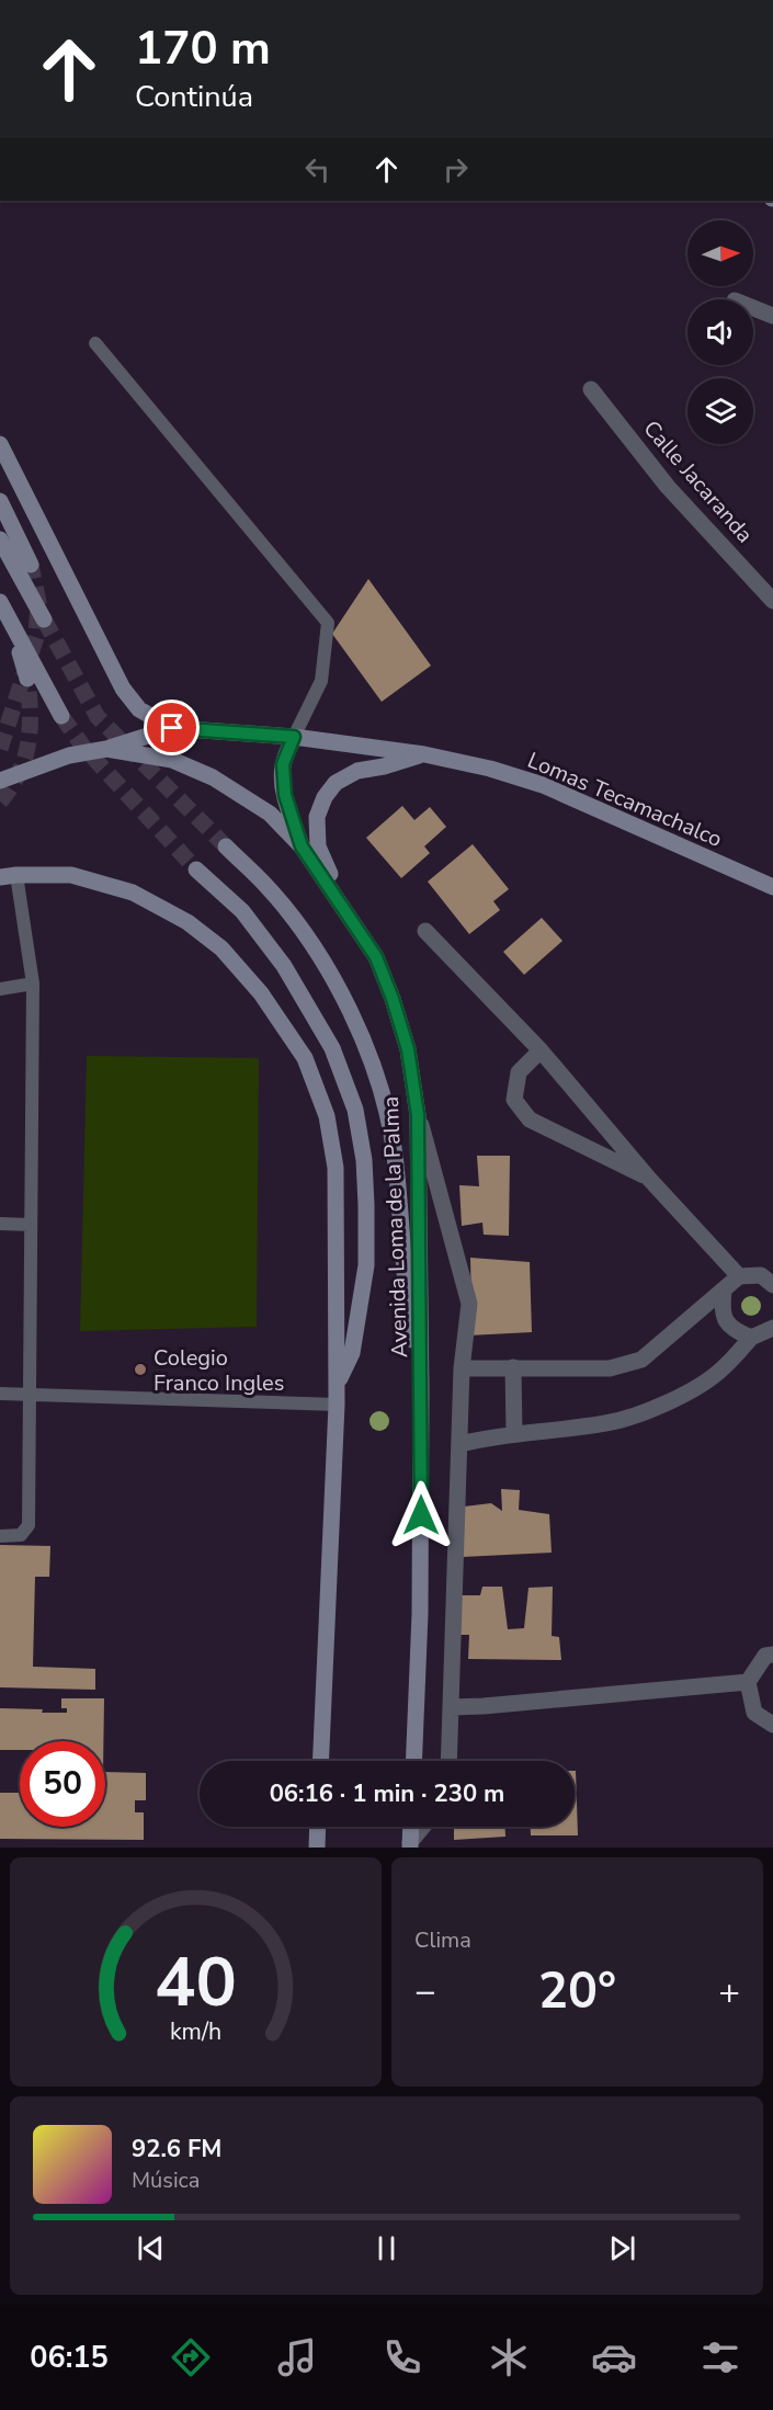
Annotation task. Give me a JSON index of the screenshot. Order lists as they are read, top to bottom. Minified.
{"streets":{"main road":["Lomas Tecamachalco","Avenida Loma de la Palma"],"street":["Calle Jacaranda"]},"crossings":[["Lomas Tecamachalco","Avenida Loma de la Palma"]],"places":["Colegio Franco Ingles"],"north":"right","page":{"turn":["170 m","Continúa"],"limit":"50","trip":"06:16 · 1 min · 230 m","tile":"Clima","heat":["−","20°","+"],"song":["92.6 FM","Música"],"tabs":"06:15","gauge":["40","km/h"]}}
